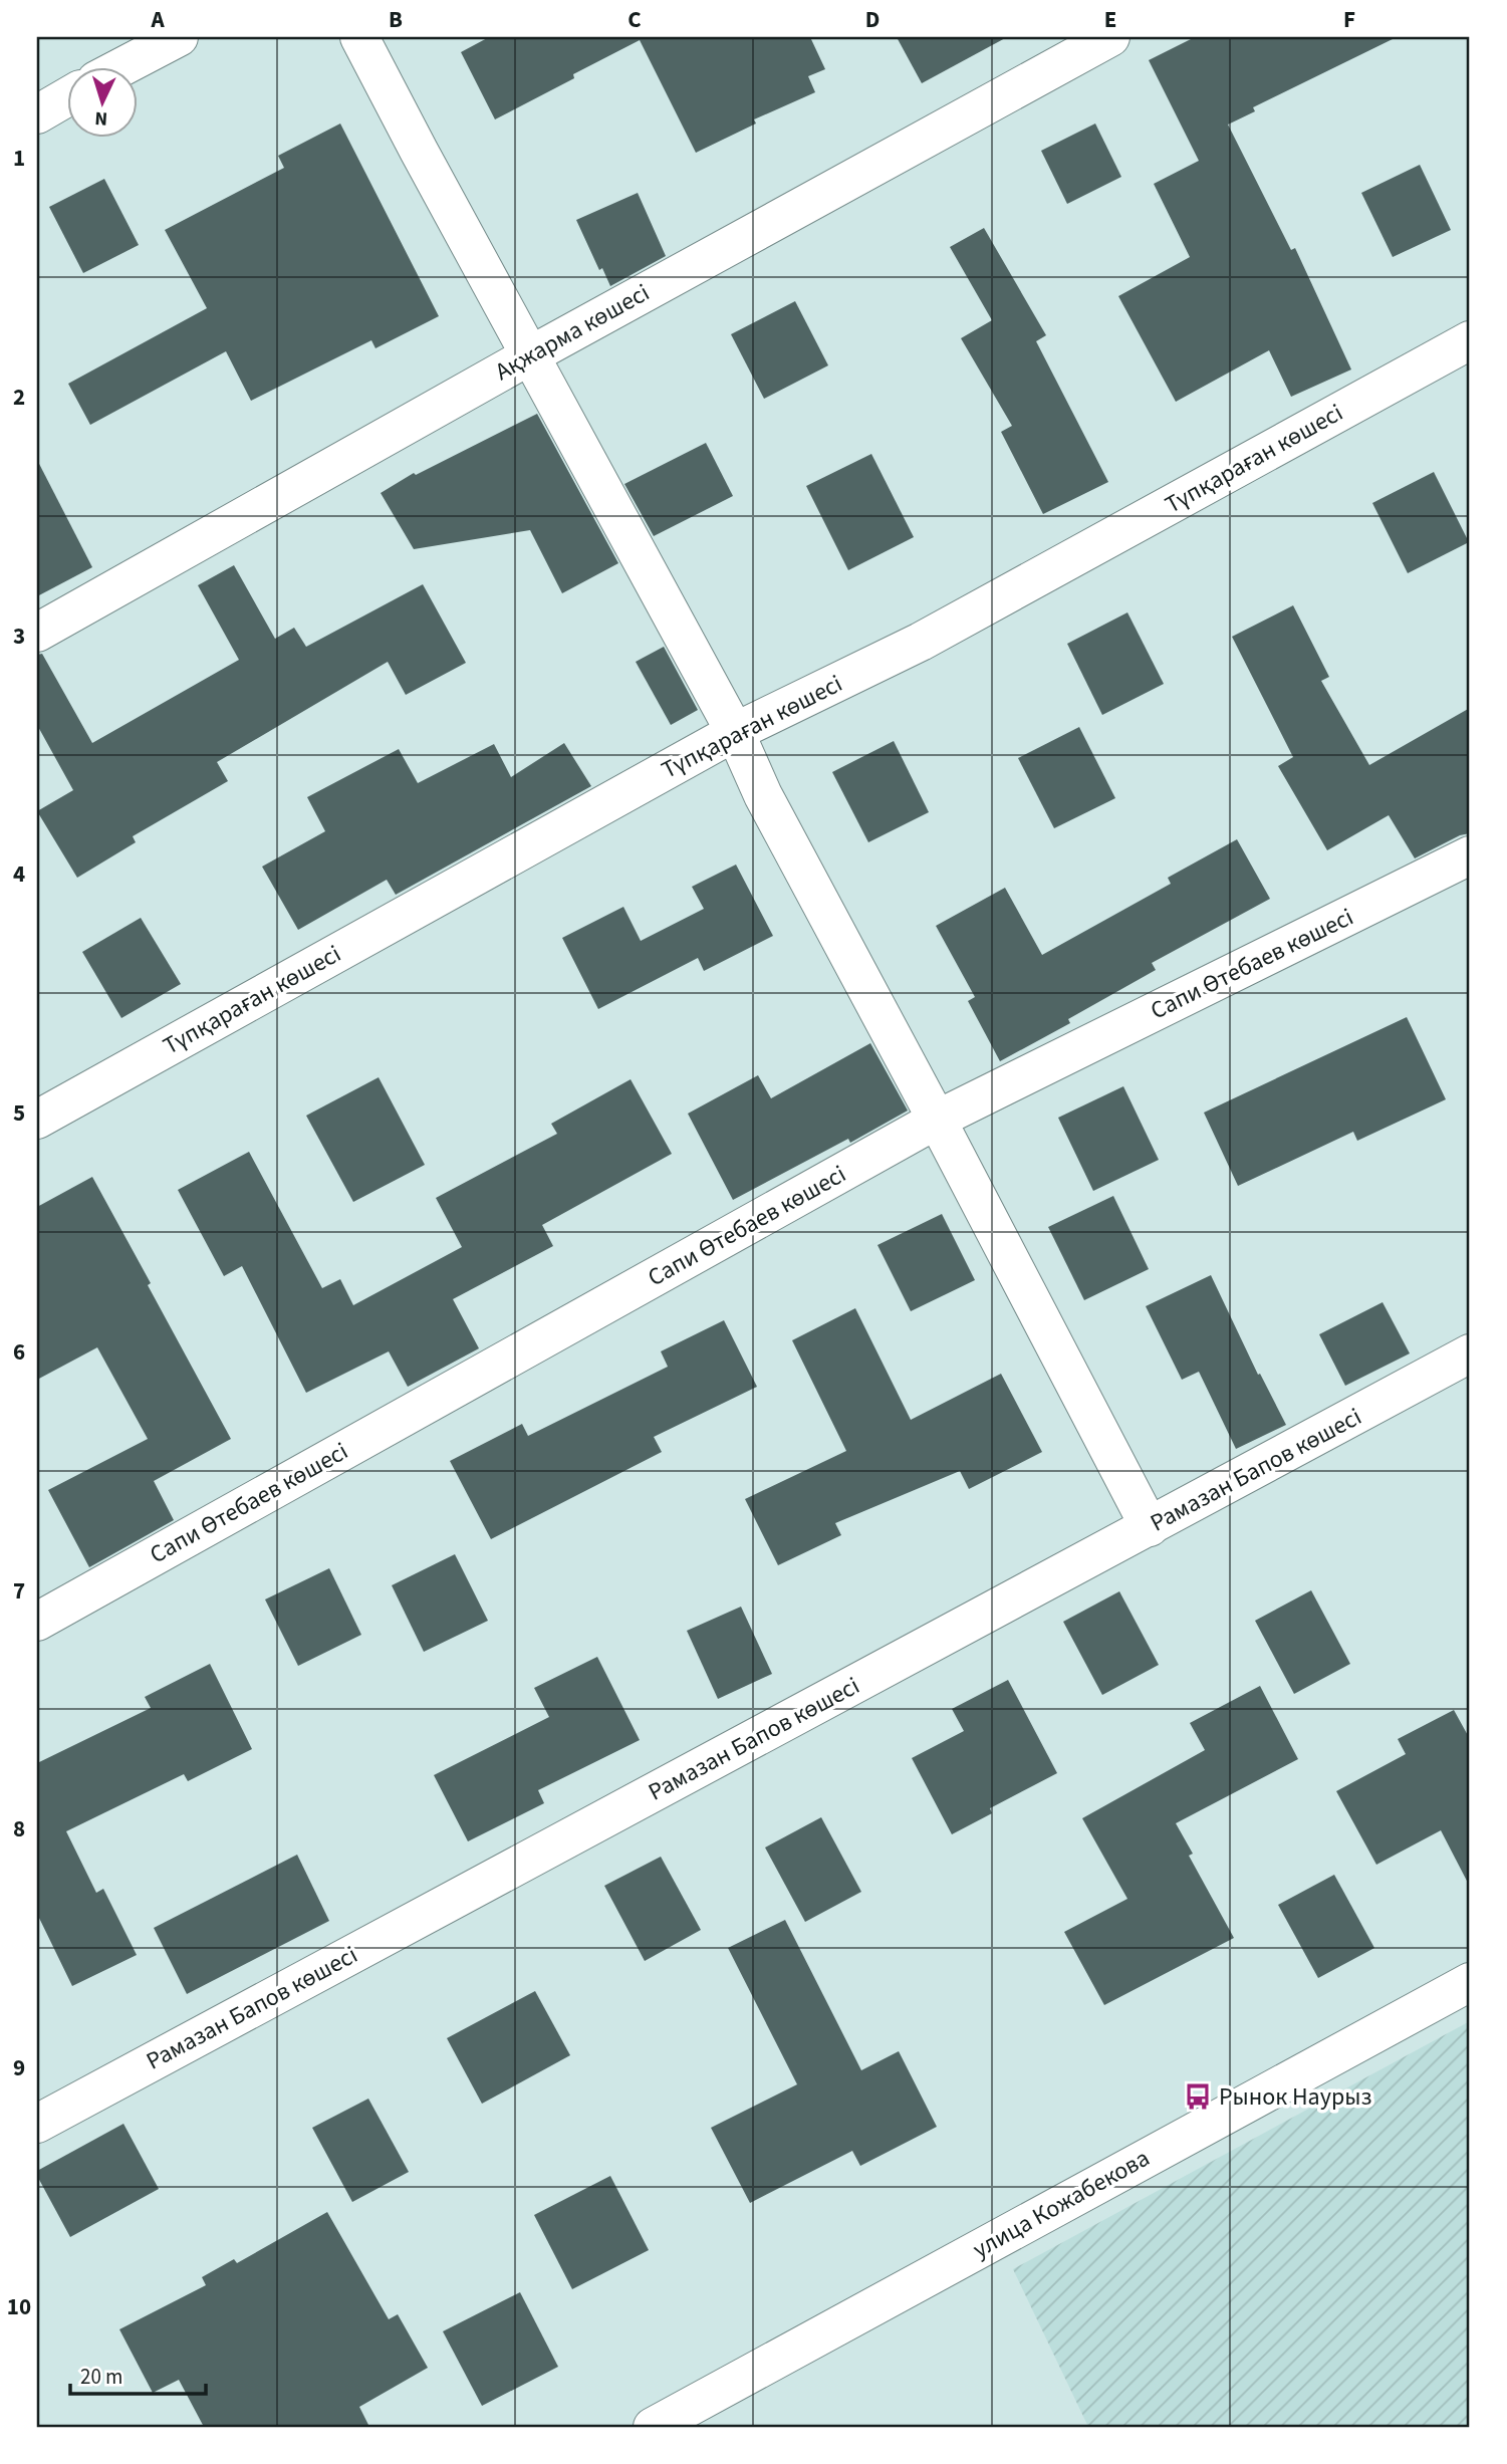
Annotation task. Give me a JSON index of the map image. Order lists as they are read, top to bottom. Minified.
{"streets":{"street":["Ақжарма көшесі","Түпқараған көшесі","Сапи Өтебаев көшесі","Рамазан Бапов көшесі","улица Кожабекова"]},"places":{"bus stop":["Рынок Наурыз"]},"scale_bar":"20 m","north":"bottom","grid":{"columns":["A","B","C","D","E","F"],"rows":["1","2","3","4","5","6","7","8","9","10"]}}
